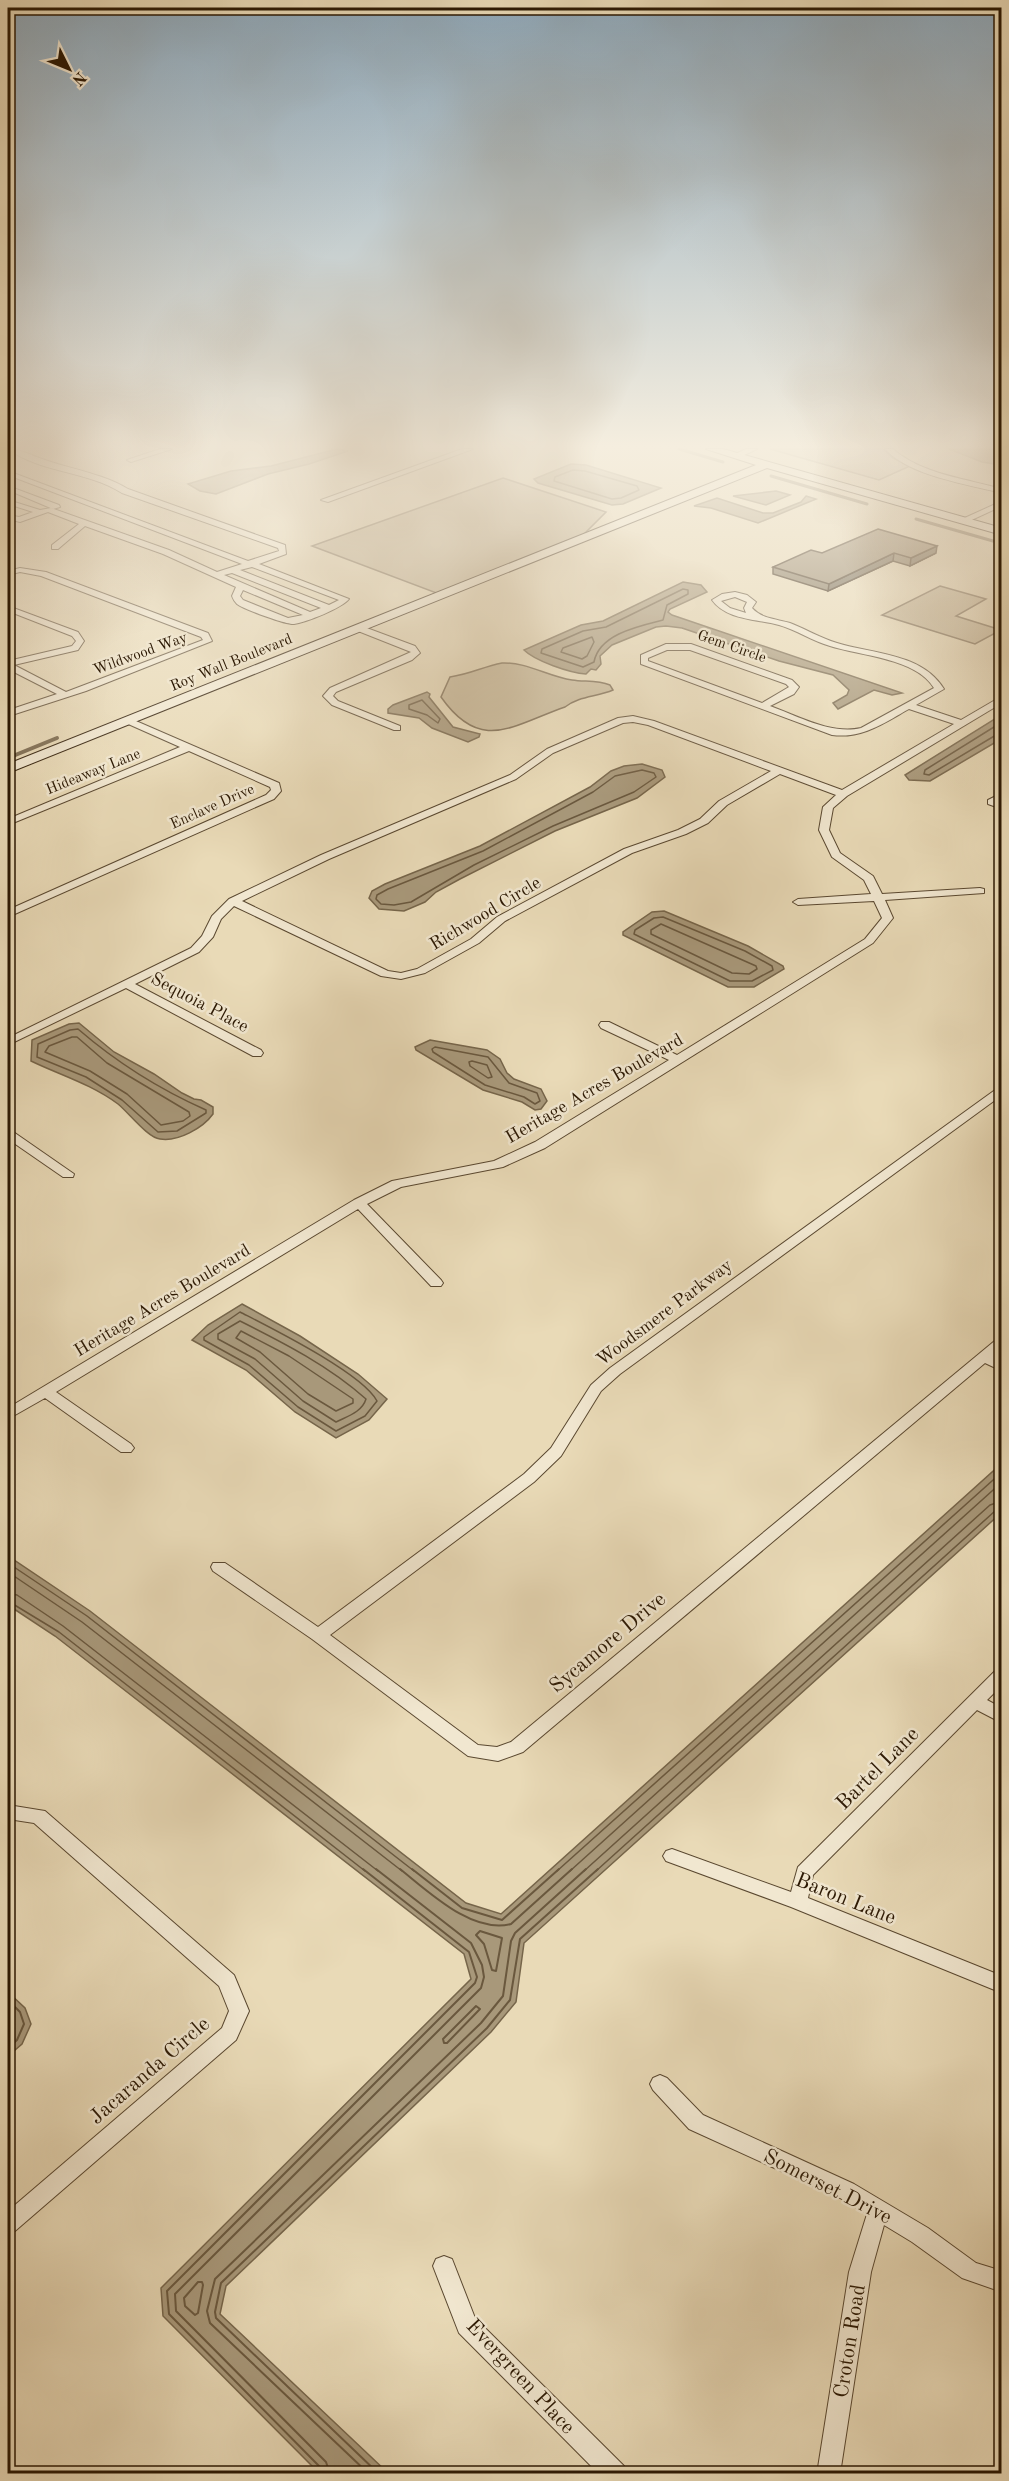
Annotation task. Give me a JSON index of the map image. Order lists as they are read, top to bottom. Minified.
{"streets":{"street":["Gem Circle","Wildwood Way","Roy Wall Boulevard","Hideaway Lane","Enclave Drive","Richwood Circle","Sequoia Place","Heritage Acres Boulevard","Woodsmere Parkway","Sycamore Drive","Bartel Lane","Baron Lane","Jacaranda Circle","Somerset Drive","Croton Road","Evergreen Place"]},"crossings":[["Roy Wall Boulevard","Enclave Drive"],["Hideaway Lane","Enclave Drive"],["Woodsmere Parkway","Sycamore Drive"],["Bartel Lane","Baron Lane"],["Somerset Drive","Croton Road"]],"north":"bottom right"}
